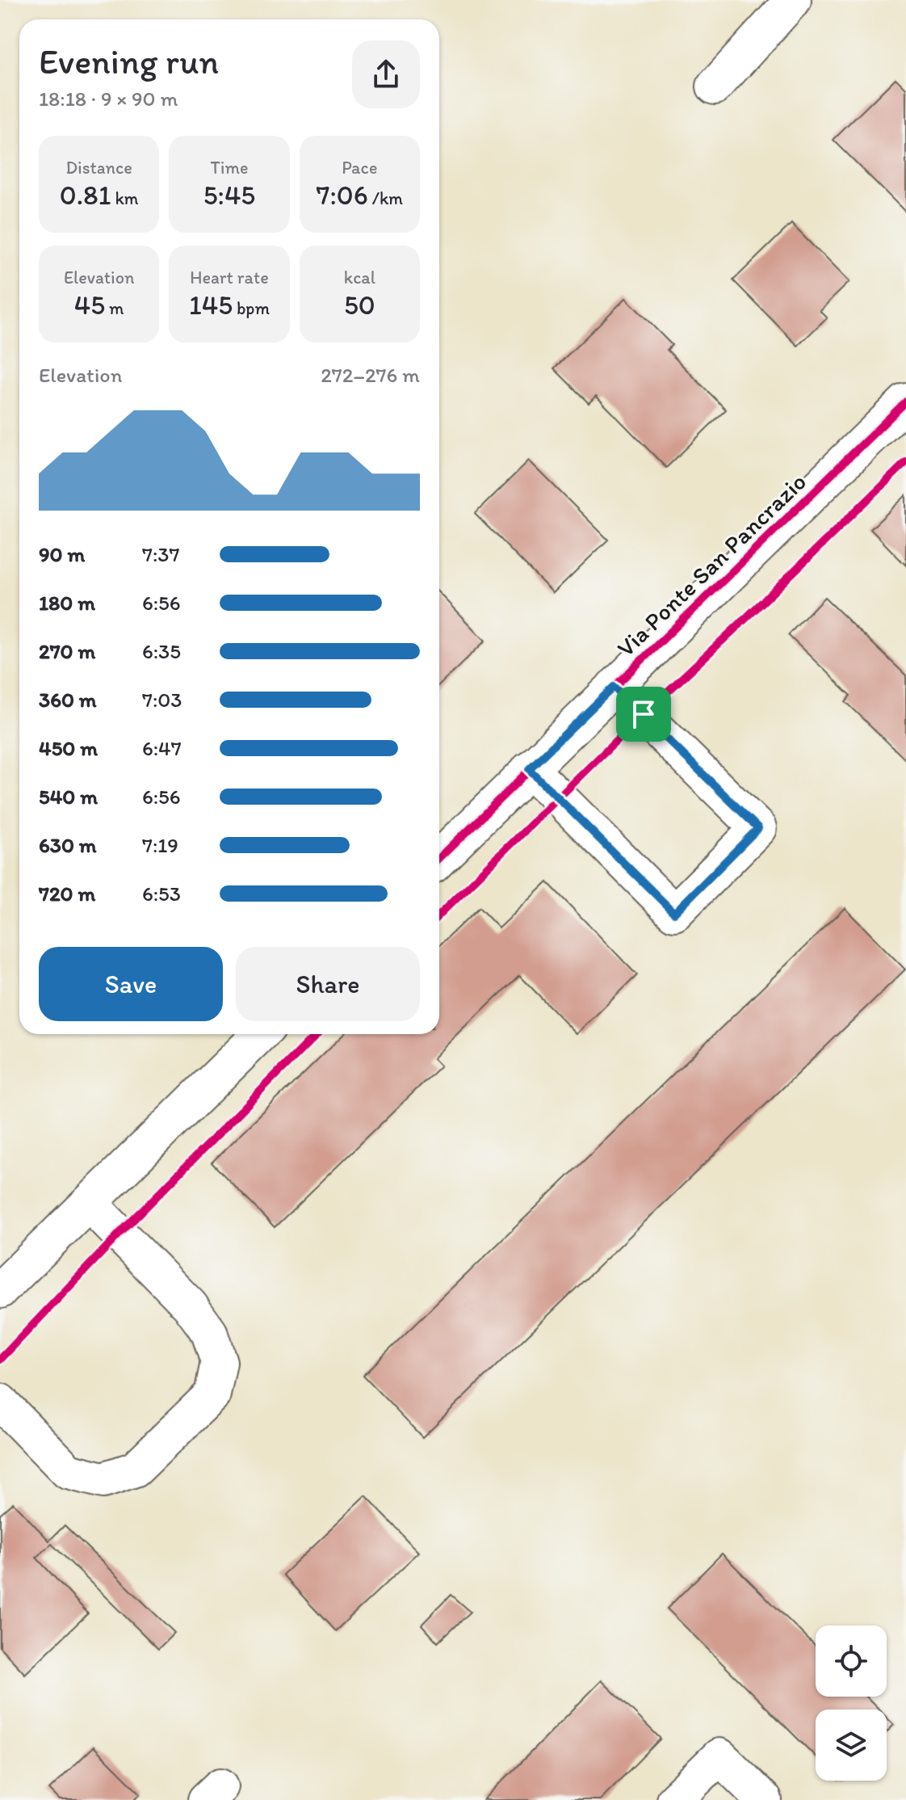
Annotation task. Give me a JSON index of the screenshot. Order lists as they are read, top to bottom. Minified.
{"streets":{"street":["Via Ponte San Pancrazio"]},"page":{"heading":["Evening run","18:18 · 9 × 90 m"],"stats":[["Distance","0.81 km"],["Time","5:45"],["Pace","7:06 /km"],["Elevation","45 m"],["Heart rate","145 bpm"],["kcal","50"]],"chart":["Elevation","272–276 m"],"list":[{"name":"90 m","note":"7:37"},{"name":"180 m","note":"6:56"},{"name":"270 m","note":"6:35"},{"name":"360 m","note":"7:03"},{"name":"450 m","note":"6:47"},{"name":"540 m","note":"6:56"},{"name":"630 m","note":"7:19"},{"name":"720 m","note":"6:53"}],"buttons":["Save","Share"]}}
